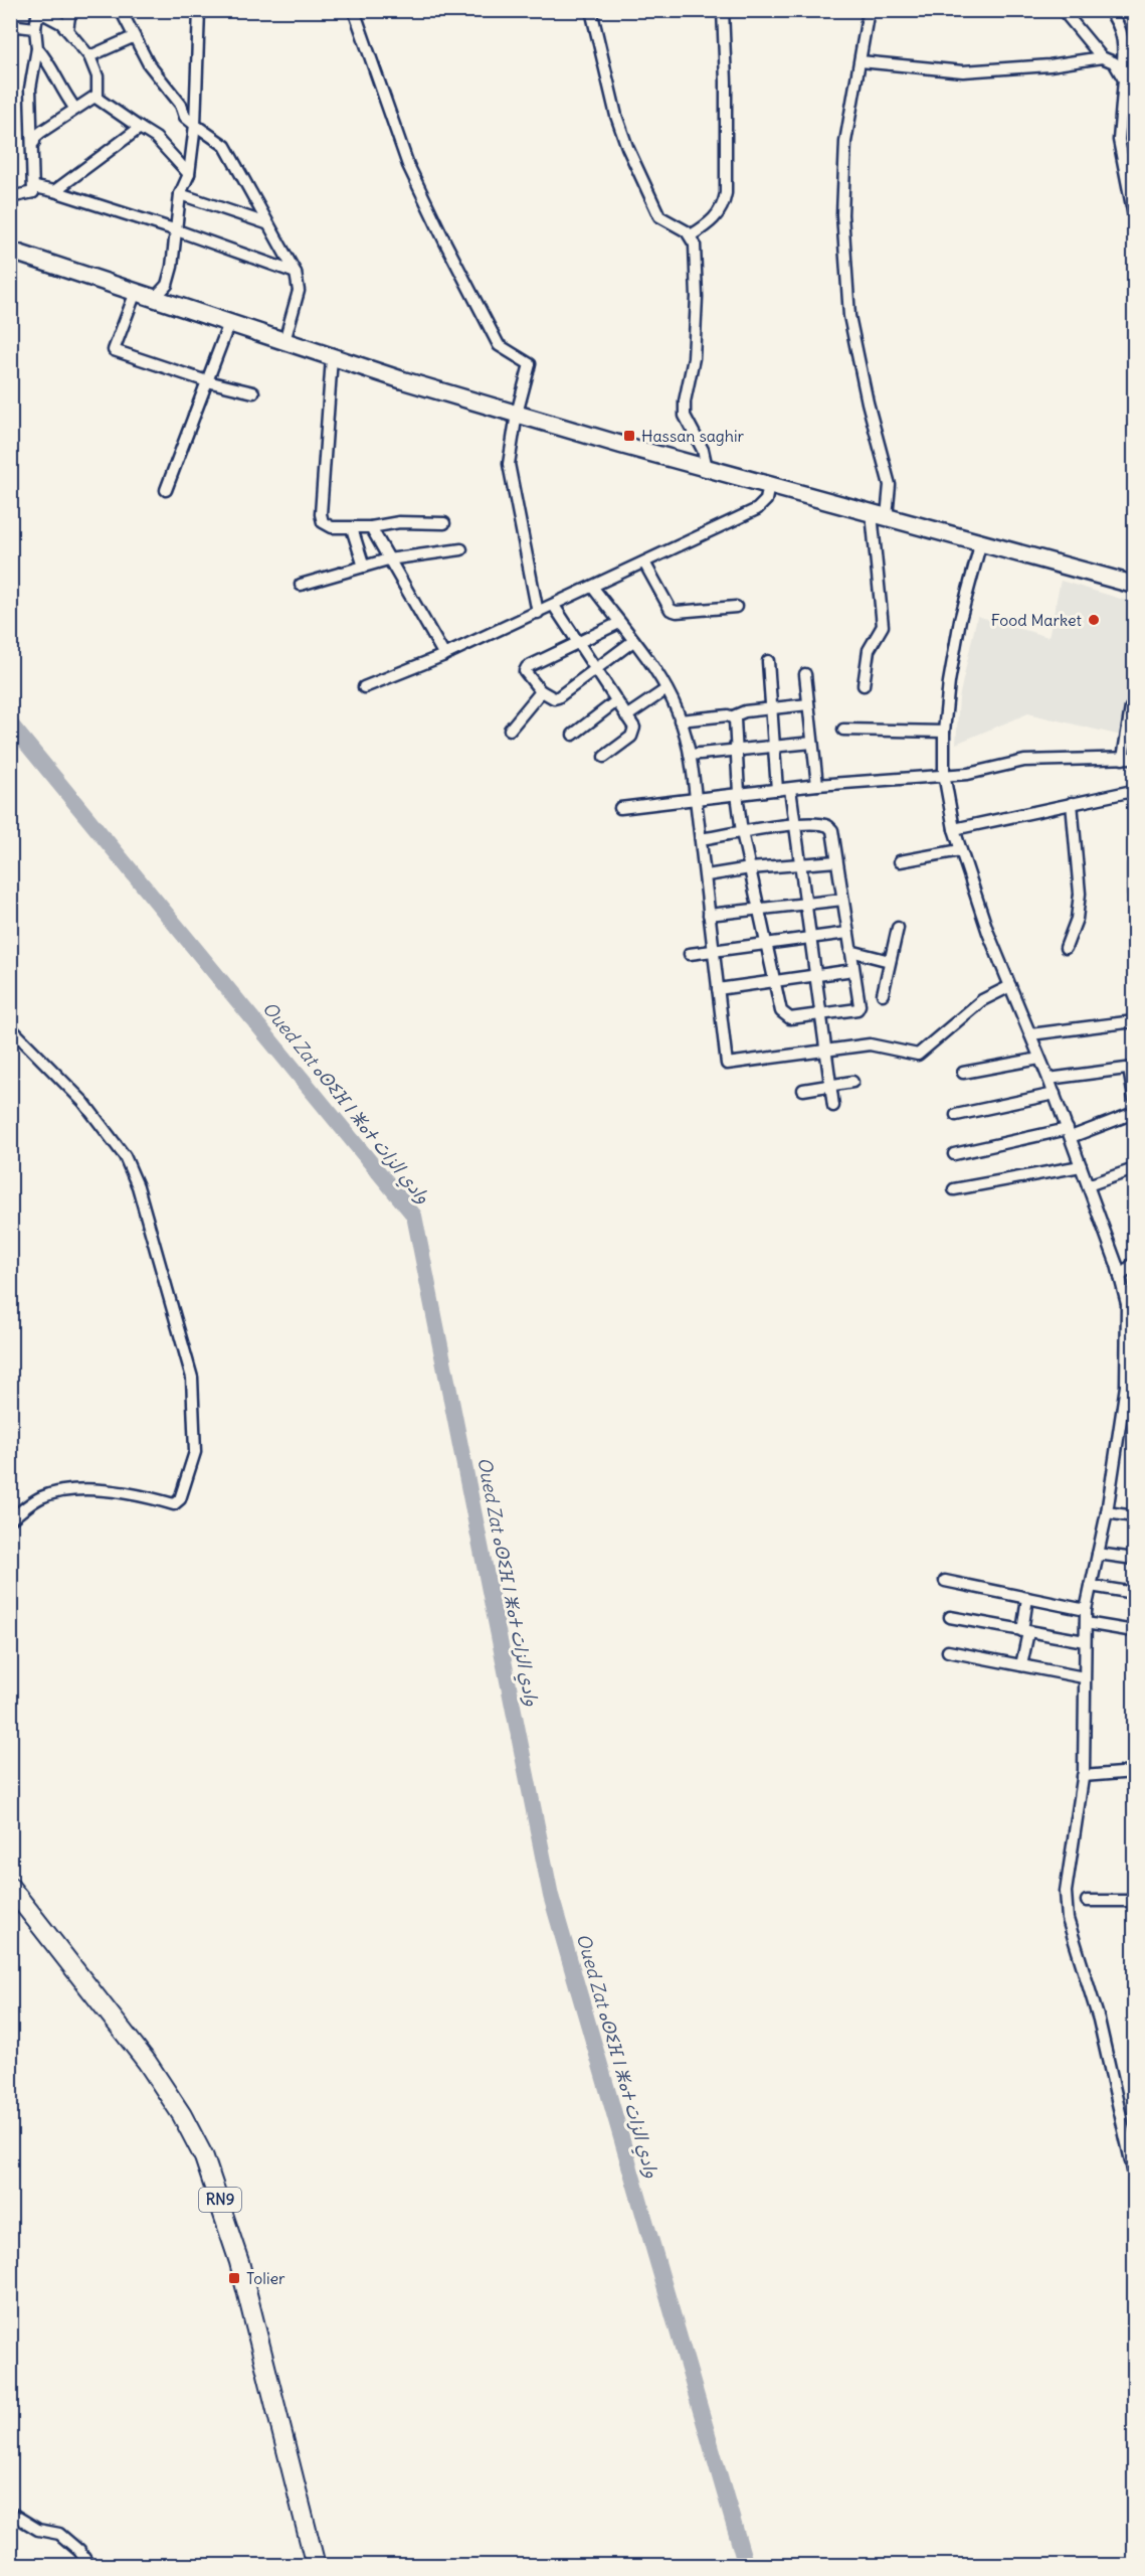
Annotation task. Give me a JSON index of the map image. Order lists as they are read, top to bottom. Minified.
{"streets":{"main road":["RN9"]},"water":["Oued Zat ⴰⵙⵉⴼ ⵏ ⵥⴰⵜ وادي الزات"],"places":{"transit":["Hassan saghir","Tolier"],"other":["Food Market"]}}
